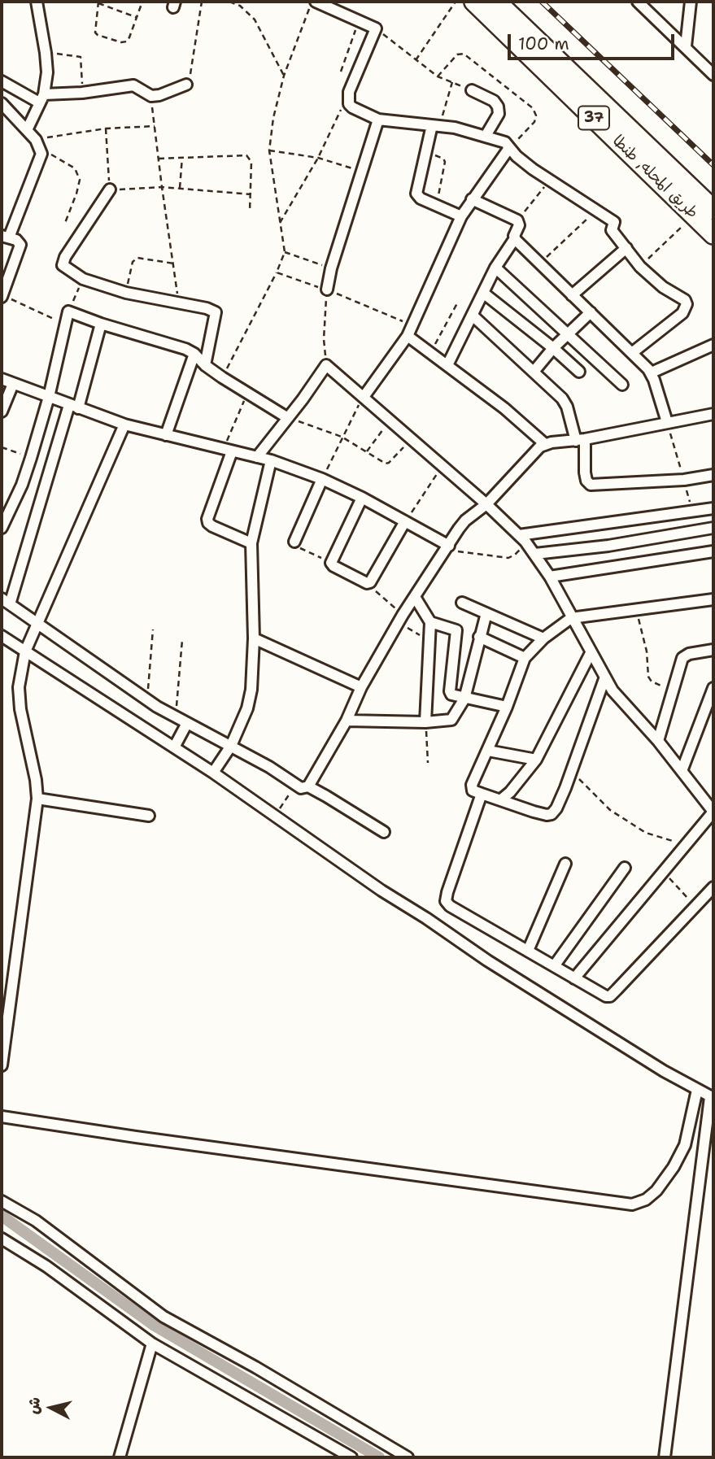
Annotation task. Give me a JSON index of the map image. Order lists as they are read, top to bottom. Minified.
{"streets":{"highway":["37","طريق المحله, طنطا"]},"scale_bar":"100 m","north":"left"}
